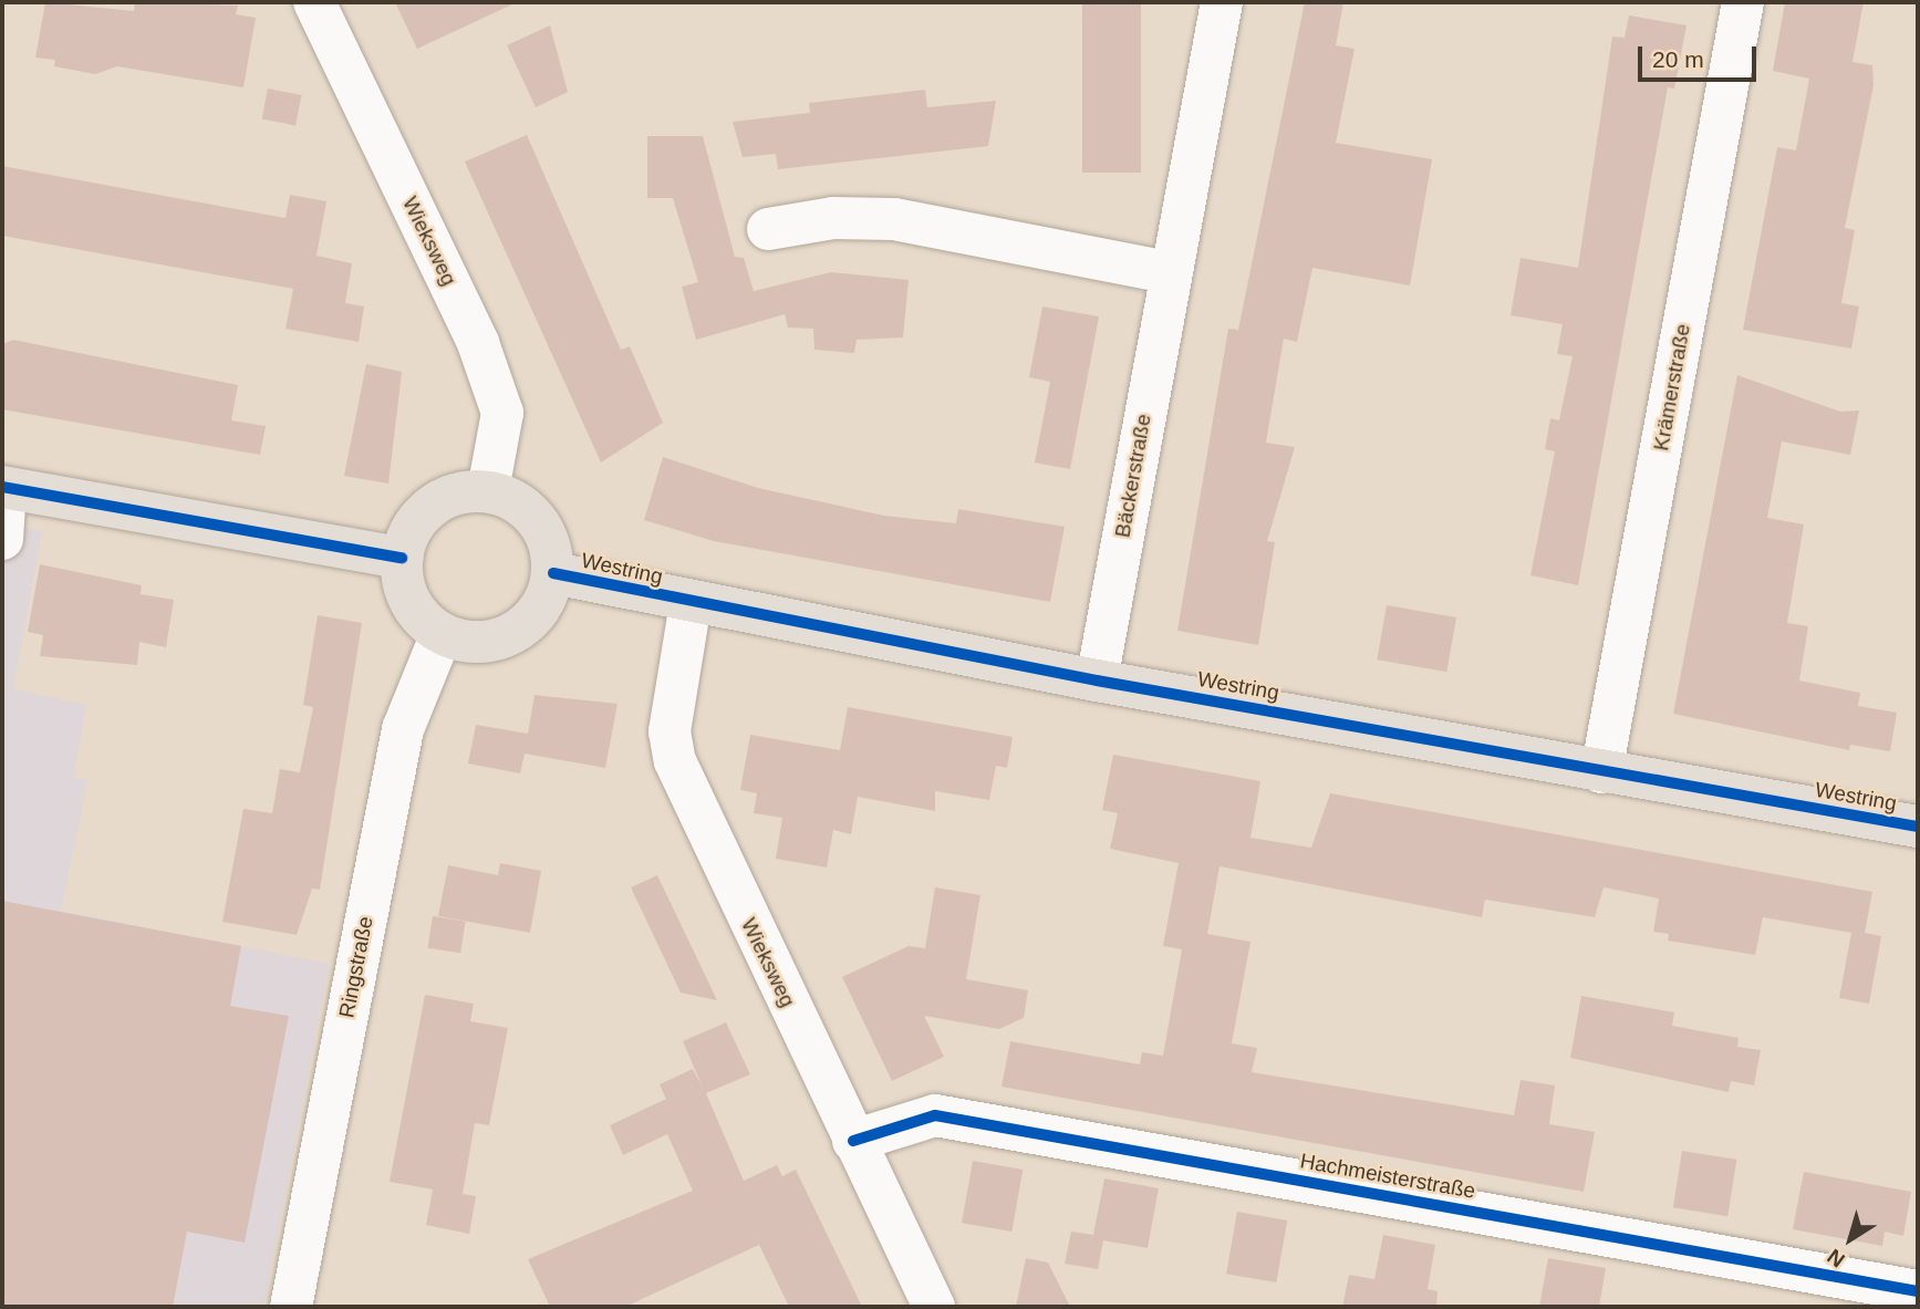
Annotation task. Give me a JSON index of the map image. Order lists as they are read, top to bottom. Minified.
{"streets":{"main road":["Westring"],"street":["Wieksweg","Krämerstraße","Bäckerstraße","Ringstraße","Hachmeisterstraße"]},"crossings":[["Wieksweg","Westring"],["Wieksweg","Ringstraße"],["Wieksweg","Hachmeisterstraße"],["Krämerstraße","Westring"],["Bäckerstraße","Westring"],["Westring","Ringstraße"]],"scale_bar":"20 m","north":"bottom left"}
